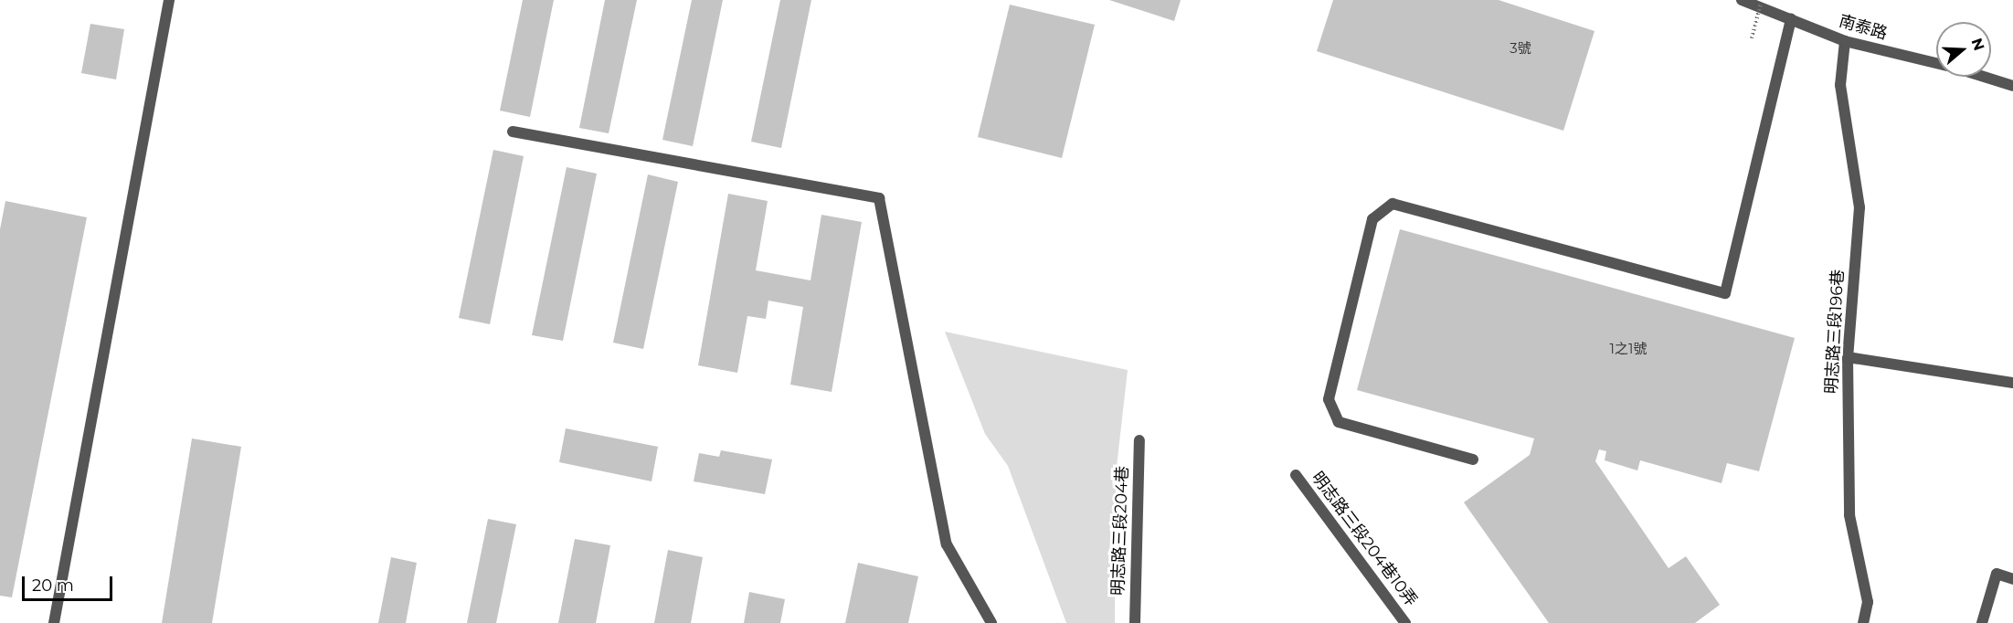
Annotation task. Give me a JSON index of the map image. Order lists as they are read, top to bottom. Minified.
{"streets":{"street":["南泰路","明志路三段196巷","明志路三段204巷","明志路三段204巷10弄"]},"crossings":[["南泰路","明志路三段196巷"]],"house_numbers":["3號","1之1號"],"scale_bar":"20 m","north":"right"}
